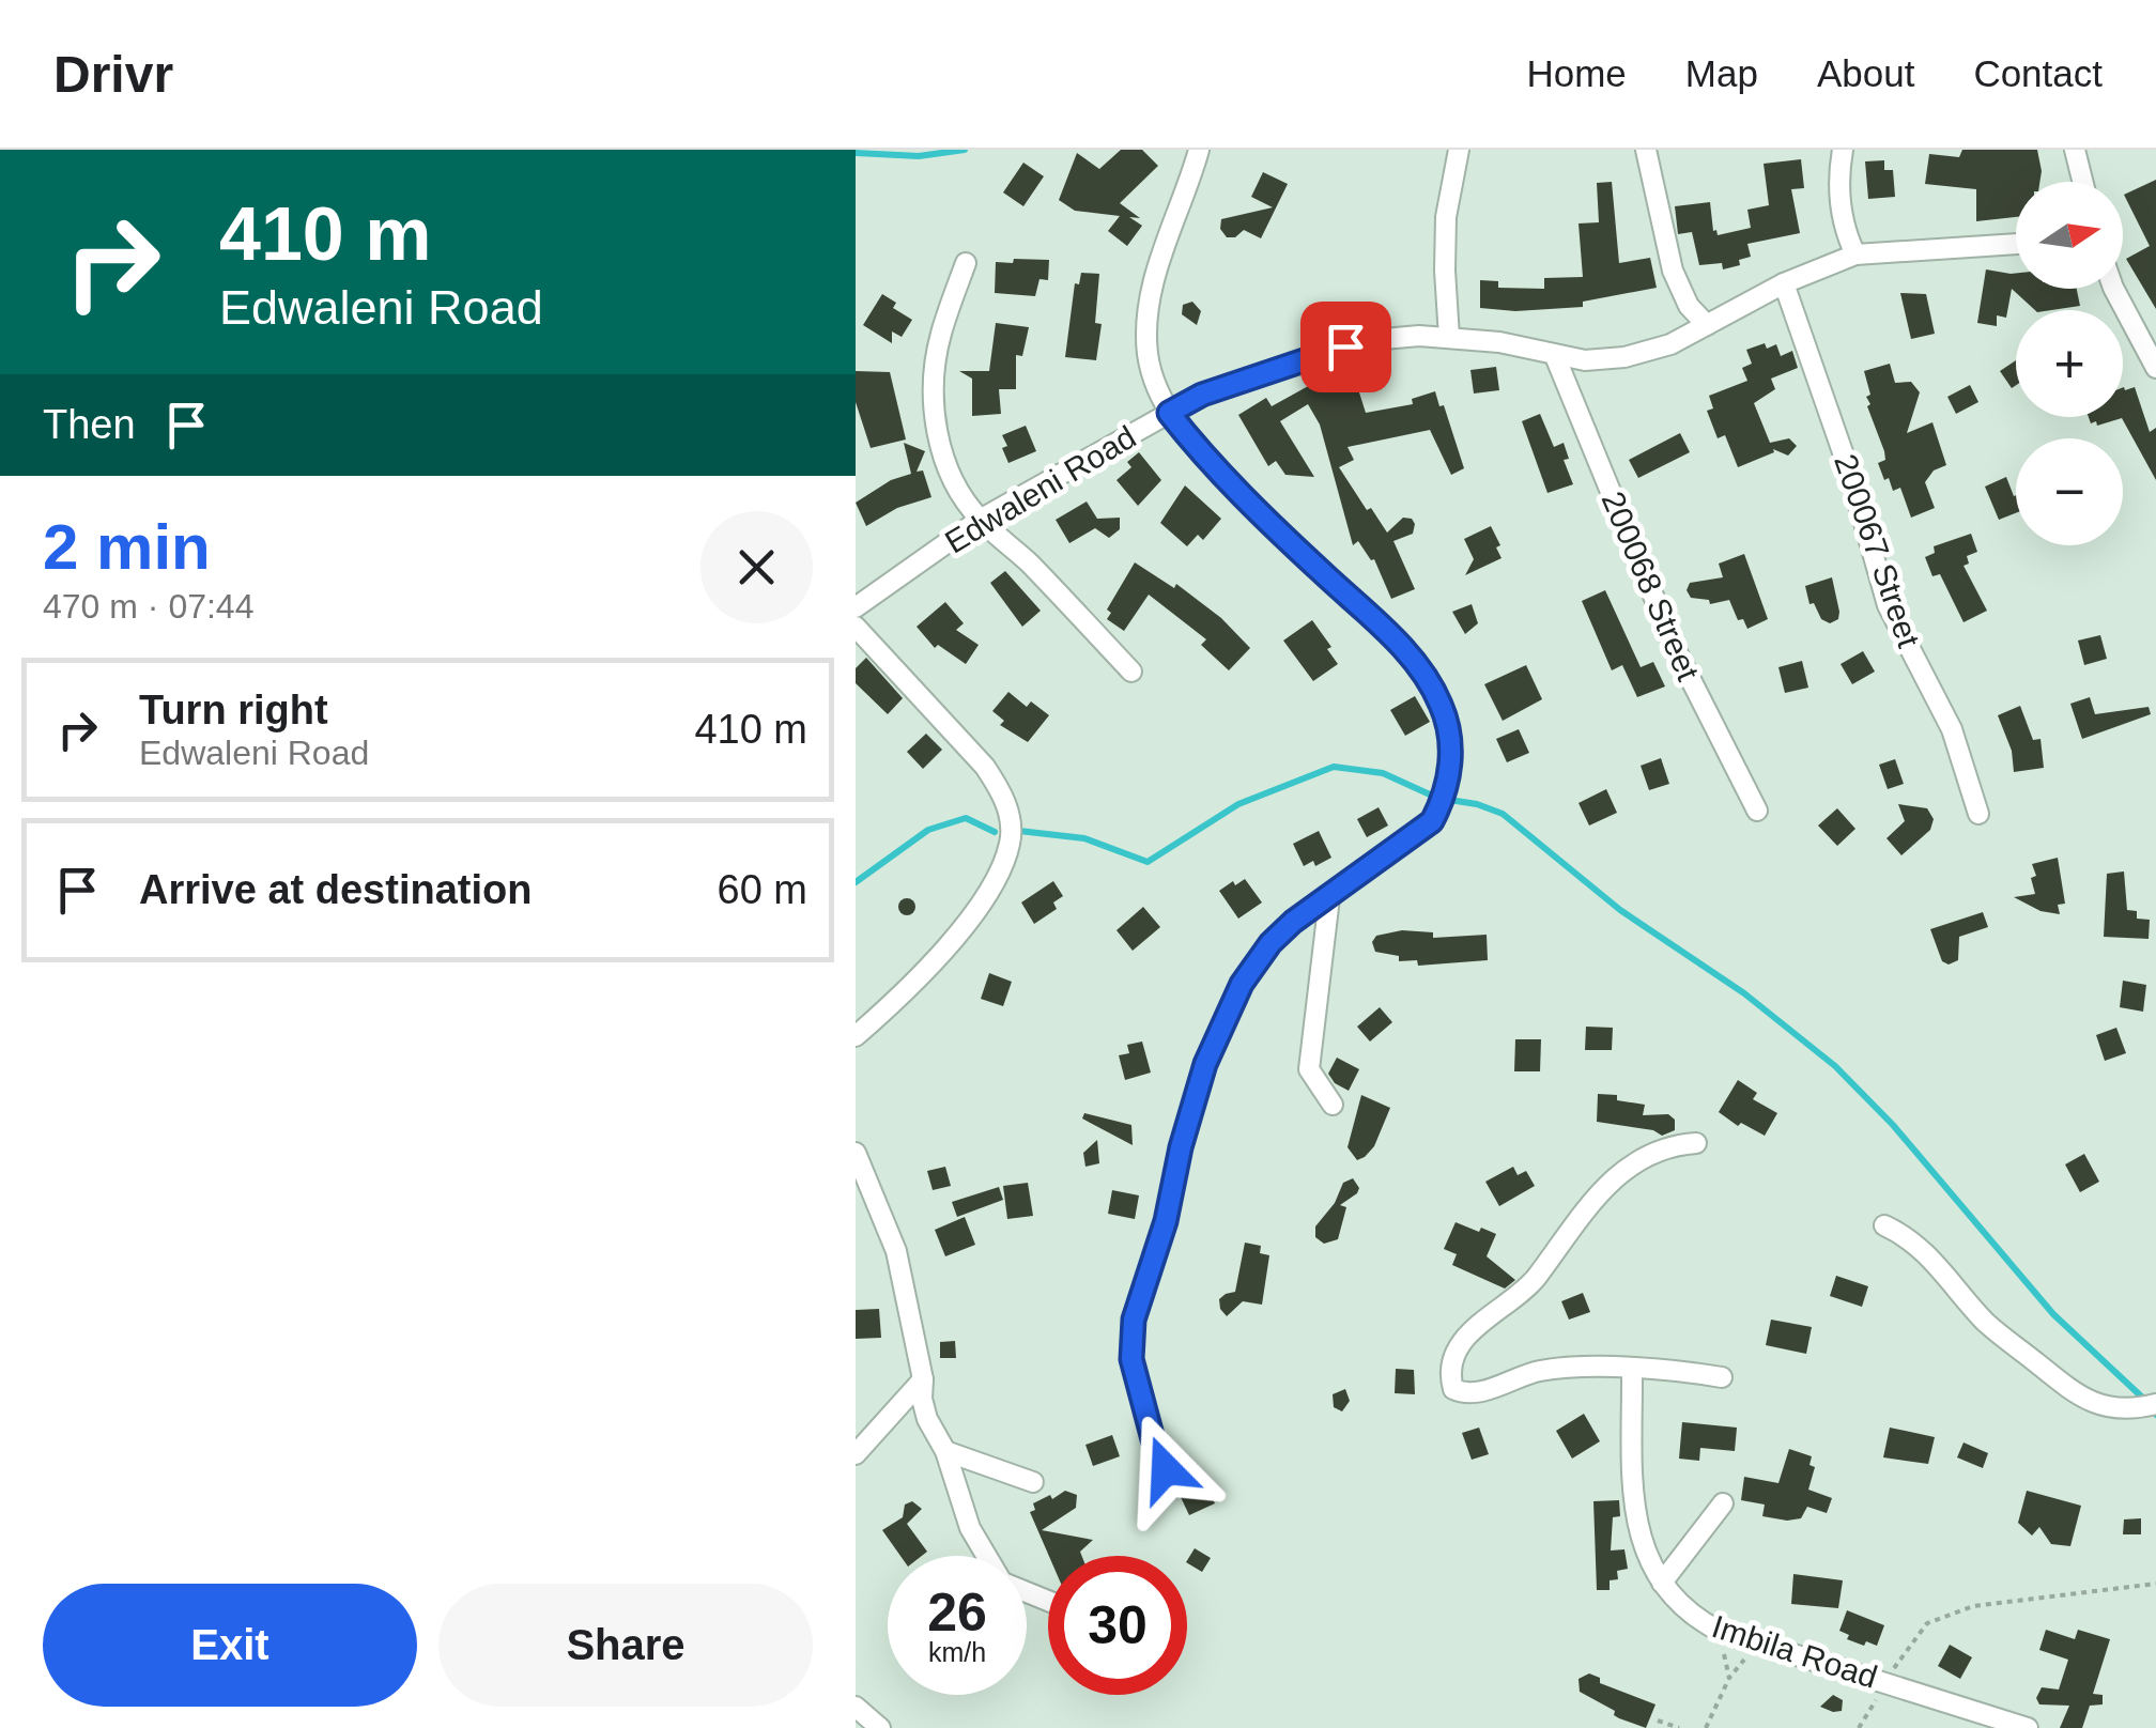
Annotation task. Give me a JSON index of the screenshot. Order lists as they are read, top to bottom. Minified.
{"streets":{"street":["Edwaleni Road","200067 Street","200068 Street","Imbila Road"]},"crossings":[["Edwaleni Road","200067 Street"],["Edwaleni Road","200068 Street"]],"north":"right","page":{"header":"Drivr","nav":["Home","Map","About","Contact"],"turn":["410 m","Edwaleni Road"],"map_buttons":["+","−"],"then":"Then","heading":["2 min","470 m · 07:44"],"list":[{"name":"Turn right","note":"Edwaleni Road","value":"410 m"},{"name":"Arrive at destination","value":"60 m"}],"speed":"26 km/h","limit":"30","buttons":["Exit","Share"]}}
